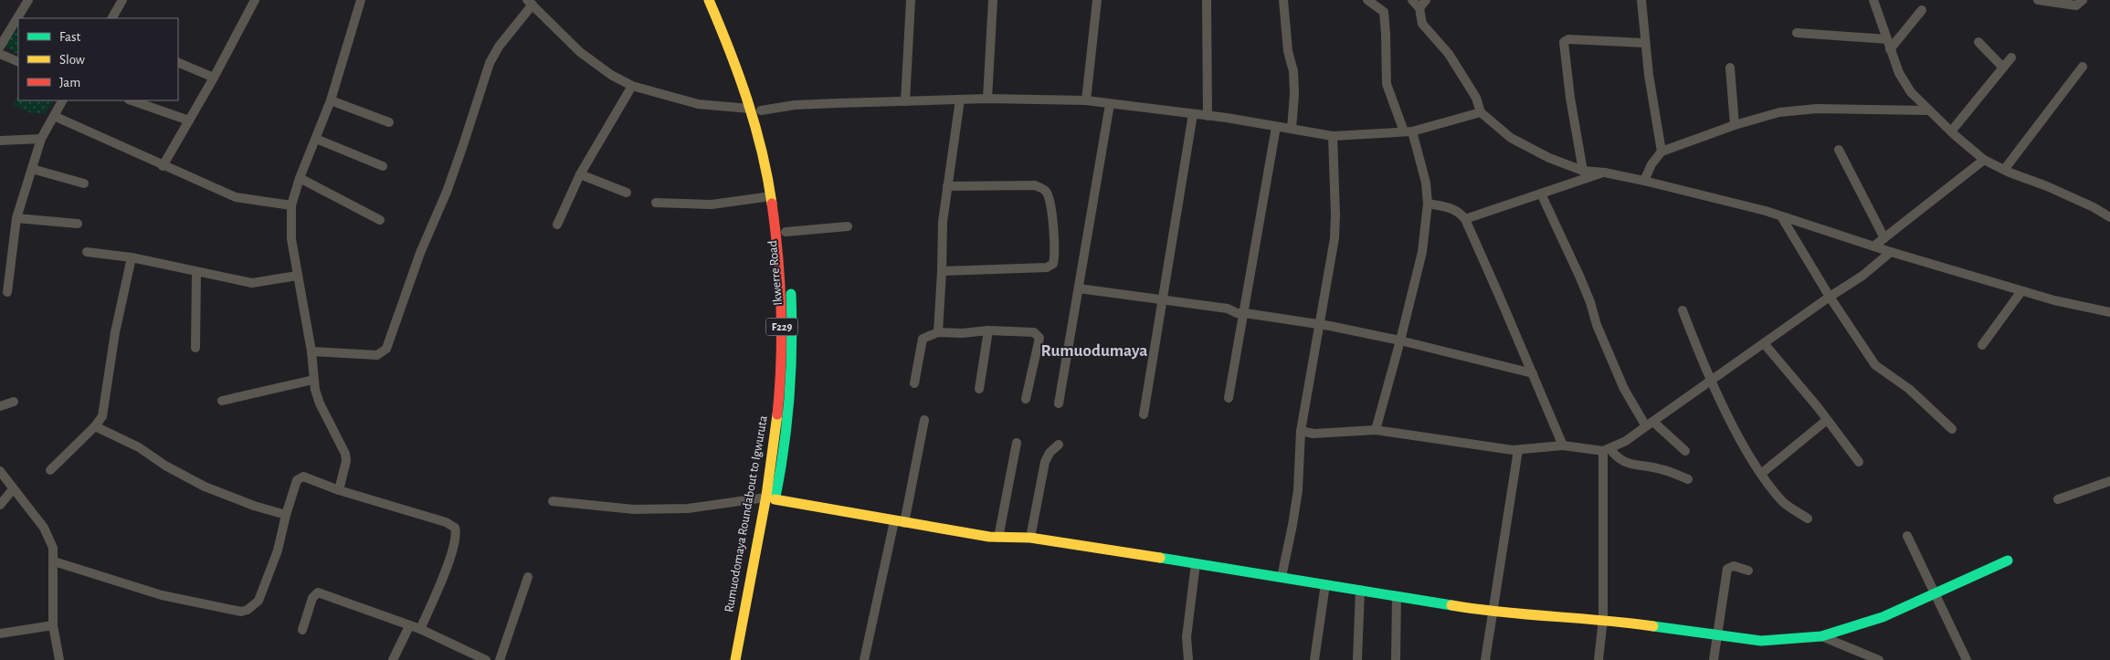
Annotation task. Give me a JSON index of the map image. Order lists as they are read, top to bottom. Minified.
{"streets":{"main road":["Ikwerre Road","F229","Rumuodomaya Roundabout to Igwuruta"]},"crossings":[["Ikwerre Road","Rumuodomaya Roundabout to Igwuruta"]],"districts":["Rumuodumaya"],"legend":["Fast","Slow","Jam"]}
